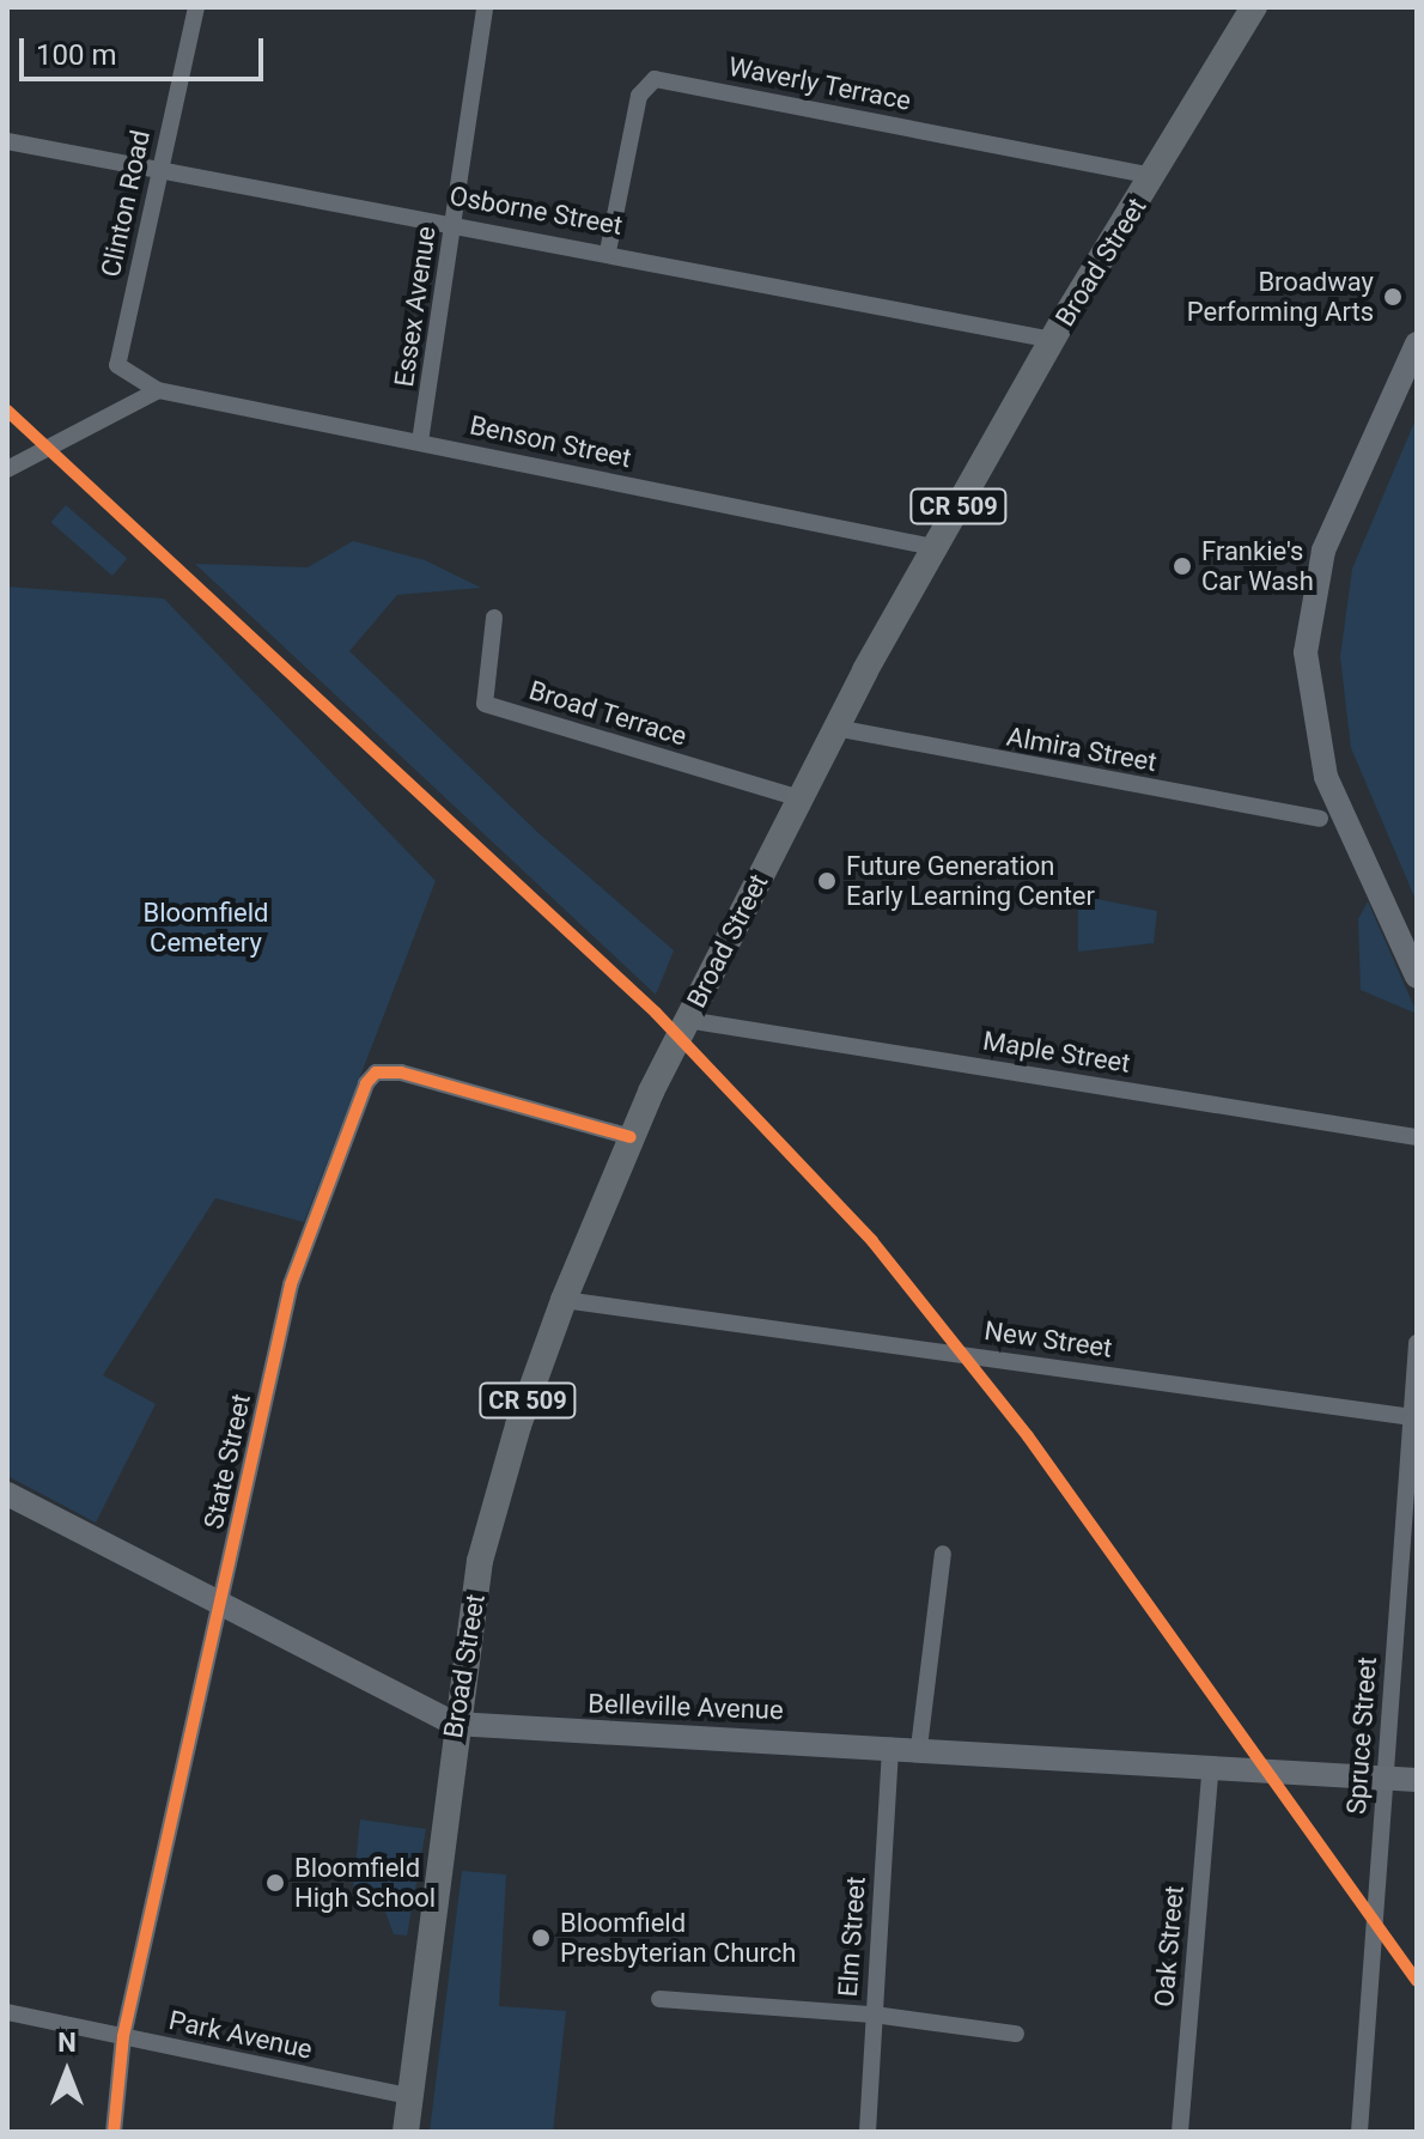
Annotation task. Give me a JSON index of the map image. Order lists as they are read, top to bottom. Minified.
{"streets":{"main road":["Broad Street","CR 509","Belleville Avenue"],"street":["Waverly Terrace","Clinton Road","Osborne Street","Essex Avenue","Benson Street","Broad Terrace","Almira Street","Maple Street","New Street","State Street","Spruce Street","Elm Street","Oak Street","Park Avenue"]},"crossings":[["Waverly Terrace","Osborne Street"],["Waverly Terrace","Broad Street"],["Clinton Road","Osborne Street"],["Clinton Road","Benson Street"],["Osborne Street","Broad Street"],["Osborne Street","Essex Avenue"],["Broad Street","Benson Street"],["Broad Street","Broad Terrace"],["Broad Street","Almira Street"],["Broad Street","Maple Street"],["Broad Street","New Street"],["Broad Street","State Street"],["Broad Street","Belleville Avenue"],["Broad Street","Park Avenue"],["Essex Avenue","Benson Street"],["New Street","Spruce Street"],["State Street","Belleville Avenue"],["State Street","Park Avenue"],["Belleville Avenue","Spruce Street"],["Belleville Avenue","Elm Street"],["Belleville Avenue","Oak Street"]],"parks":["Bloomfield Cemetery"],"places":["Broadway Performing Arts","Frankie's Car Wash","Future Generation Early Learning Center","Bloomfield High School","Bloomfield Presbyterian Church"],"scale_bar":"100 m","north":"top"}
